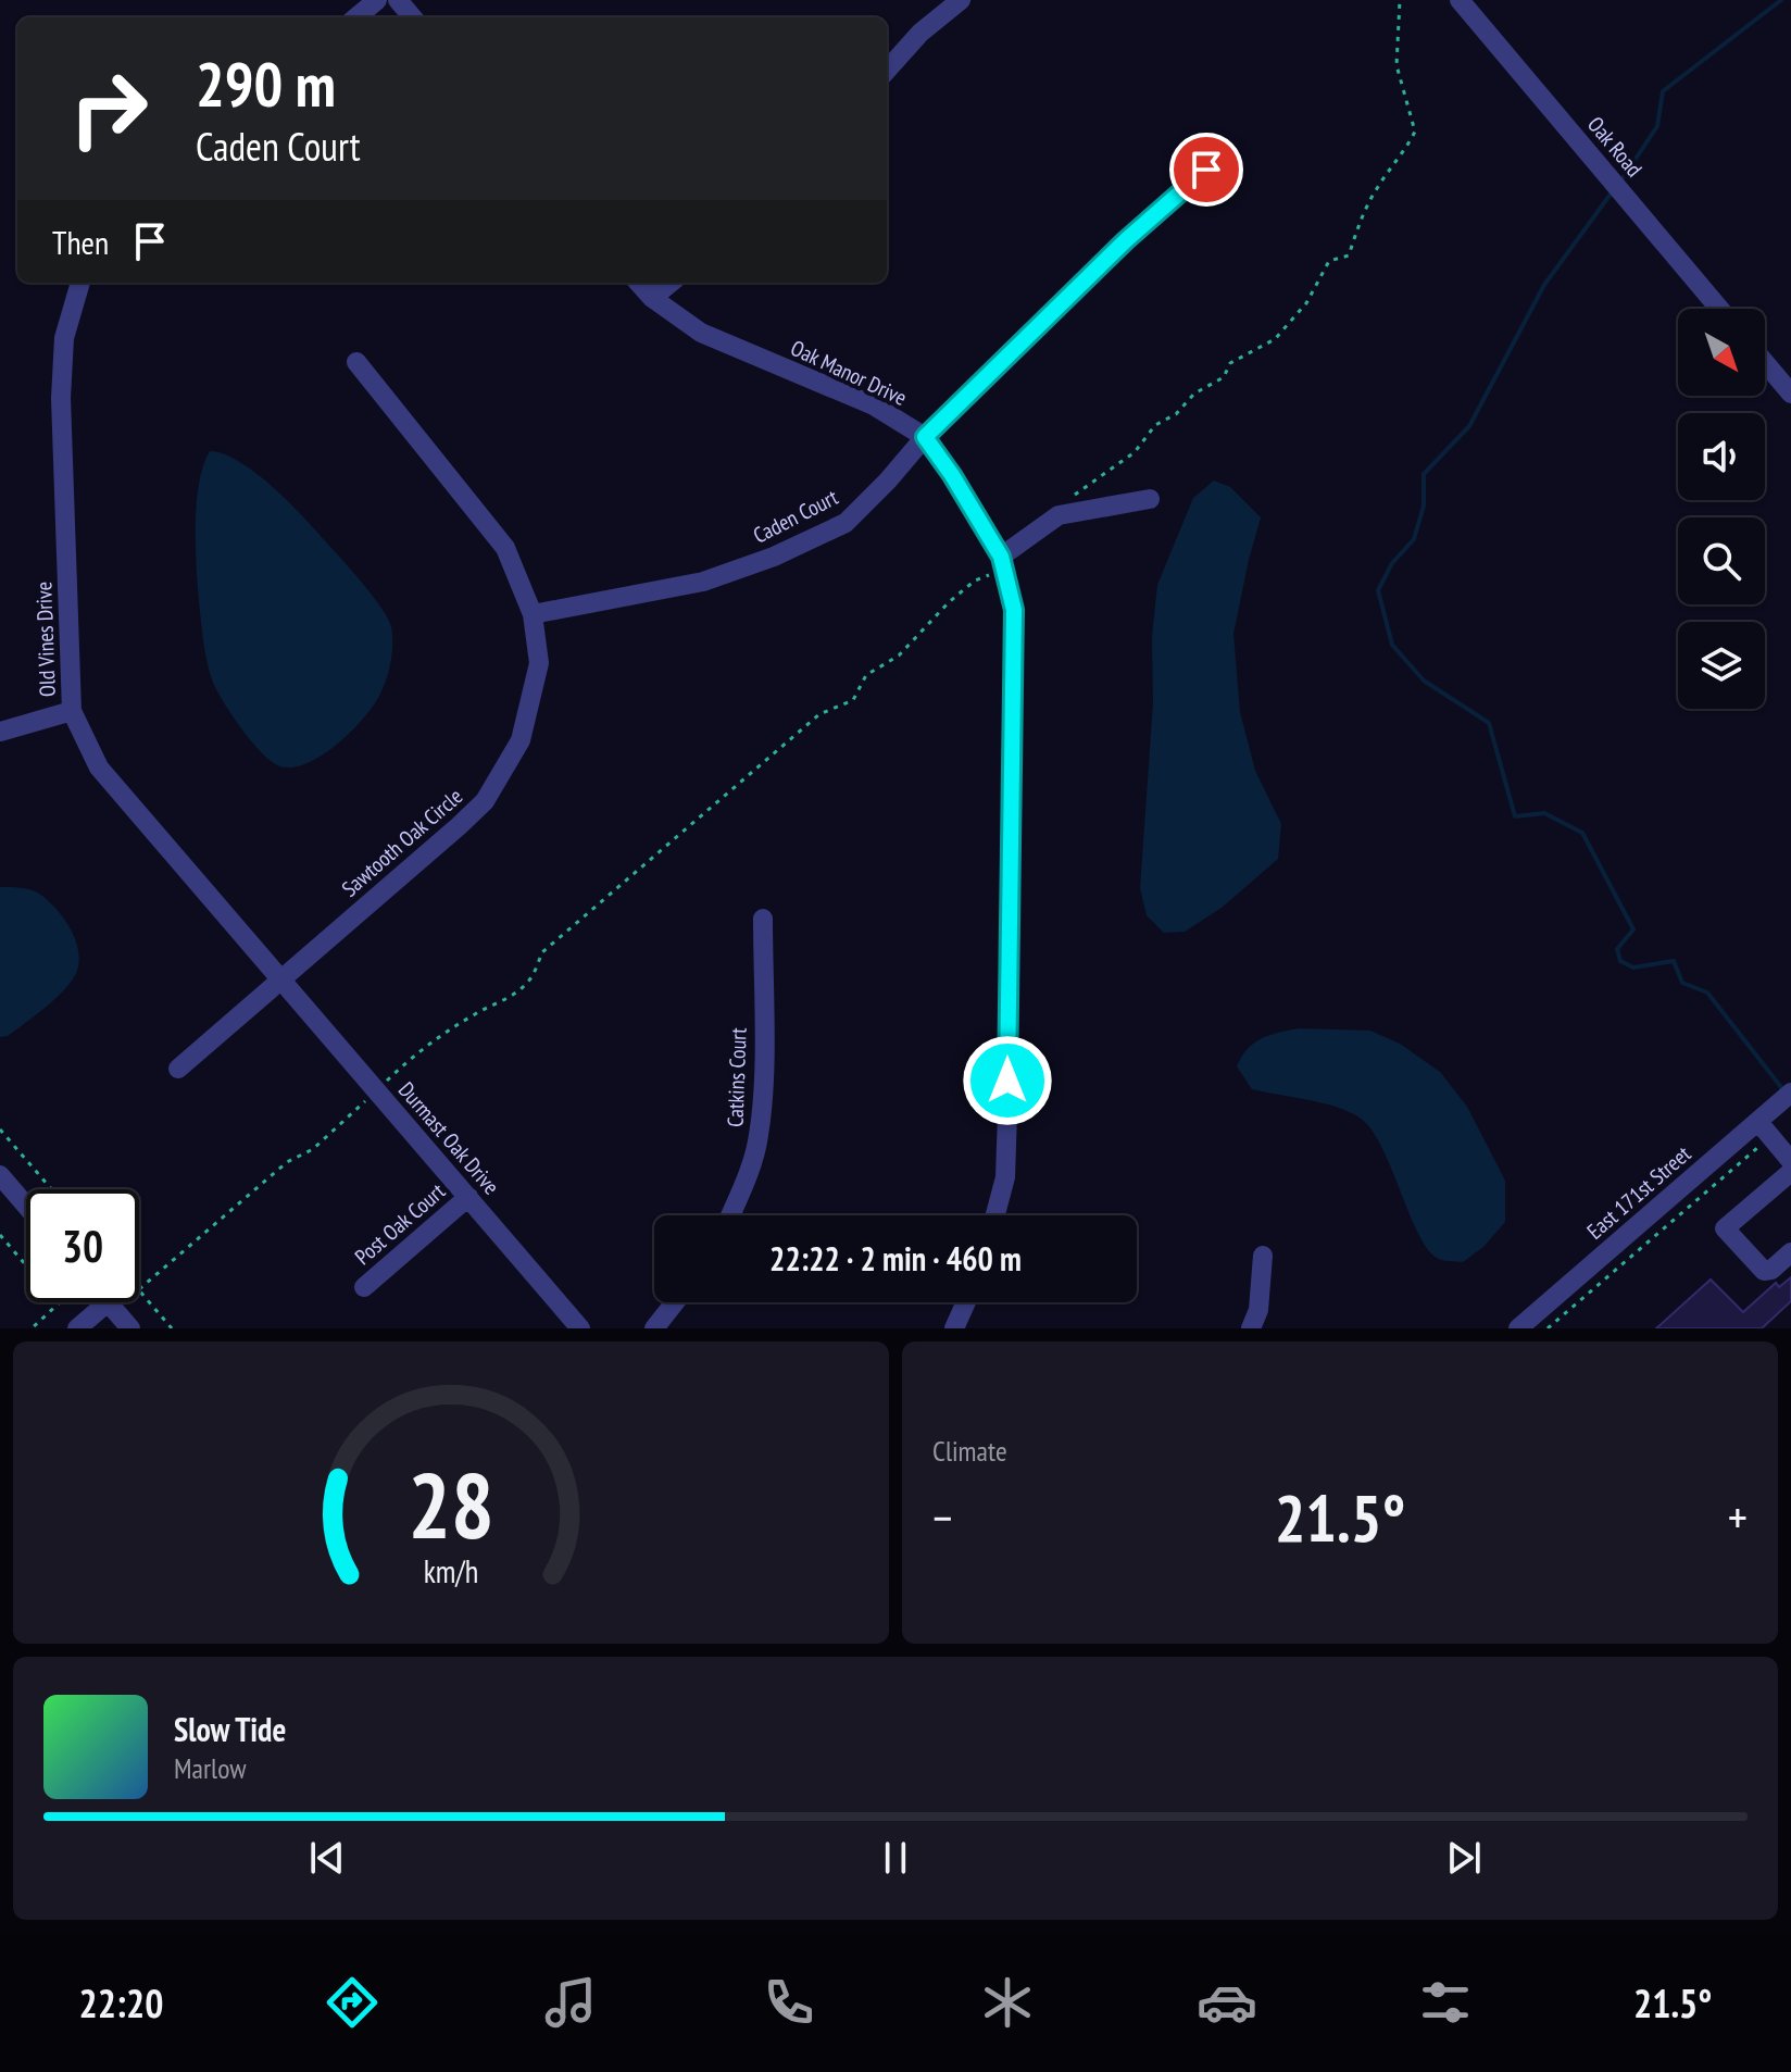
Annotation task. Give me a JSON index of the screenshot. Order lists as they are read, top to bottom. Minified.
{"streets":{"street":["Oak Road","Oak Manor Drive","Caden Court","Old Vines Drive","Sawtooth Oak Circle","Catkins Court","Durmast Oak Drive","East 171st Street","Post Oak Court"]},"crossings":[["Oak Manor Drive","Caden Court"],["Caden Court","Sawtooth Oak Circle"],["Old Vines Drive","Sawtooth Oak Circle"],["Old Vines Drive","Durmast Oak Drive"],["Sawtooth Oak Circle","Durmast Oak Drive"],["Durmast Oak Drive","Post Oak Court"]],"north":"bottom right","page":{"turn":["290 m","Caden Court"],"then":"Then","limit":"30","trip":"22:22 · 2 min · 460 m","tile":"Climate","heat":["−","21.5°","+"],"song":["Slow Tide","Marlow"],"tabs":["22:20","21.5°"],"gauge":["28","km/h"]}}
